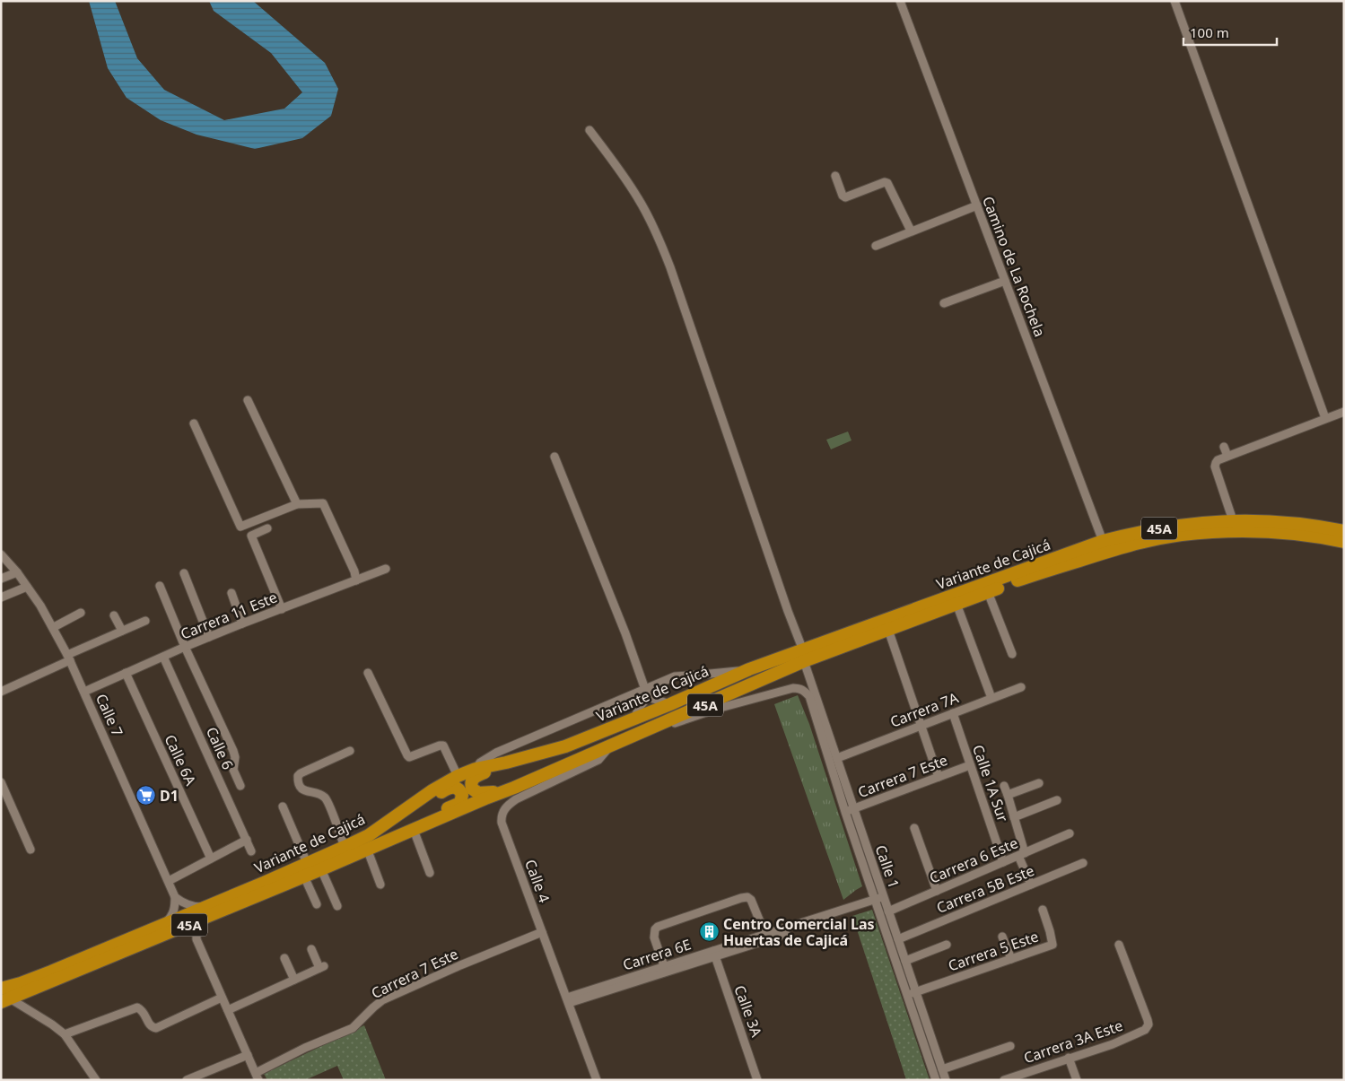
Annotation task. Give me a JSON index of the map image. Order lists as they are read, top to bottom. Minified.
{"streets":{"highway":["45A","Variante de Cajicá"],"street":["Camino de La Rochela","Carrera 11 Este","Carrera 7A","Calle 7","Calle 6","Calle 6A","Carrera 7 Este","Calle 1A Sur","Carrera 6 Este","Calle 1","Calle 4","Carrera 5B Este","Carrera 5 Este","Carrera 6E","Calle 3A","Carrera 3A Este"]},"crossings":[["Camino de La Rochela","Variante de Cajicá"],["Variante de Cajicá","Calle 1"],["Variante de Cajicá","Calle 4"],["Carrera 11 Este","Calle 7"],["Carrera 11 Este","Calle 6"],["Carrera 11 Este","Calle 6A"],["Carrera 7A","Calle 1A Sur"],["Carrera 7A","Calle 1"],["Carrera 7 Este","Calle 1A Sur"],["Carrera 7 Este","Calle 1"],["Carrera 7 Este","Calle 4"],["Calle 1A Sur","Carrera 6 Este"],["Carrera 6 Este","Calle 1"],["Calle 1","Carrera 5B Este"],["Calle 1","Carrera 5 Este"],["Calle 1","Carrera 6E"],["Calle 4","Carrera 6E"],["Carrera 6E","Calle 3A"]],"places":{"supermarket":["D1"],"building":["Centro Comercial Las Huertas de Cajicá"]},"scale_bar":"100 m"}
